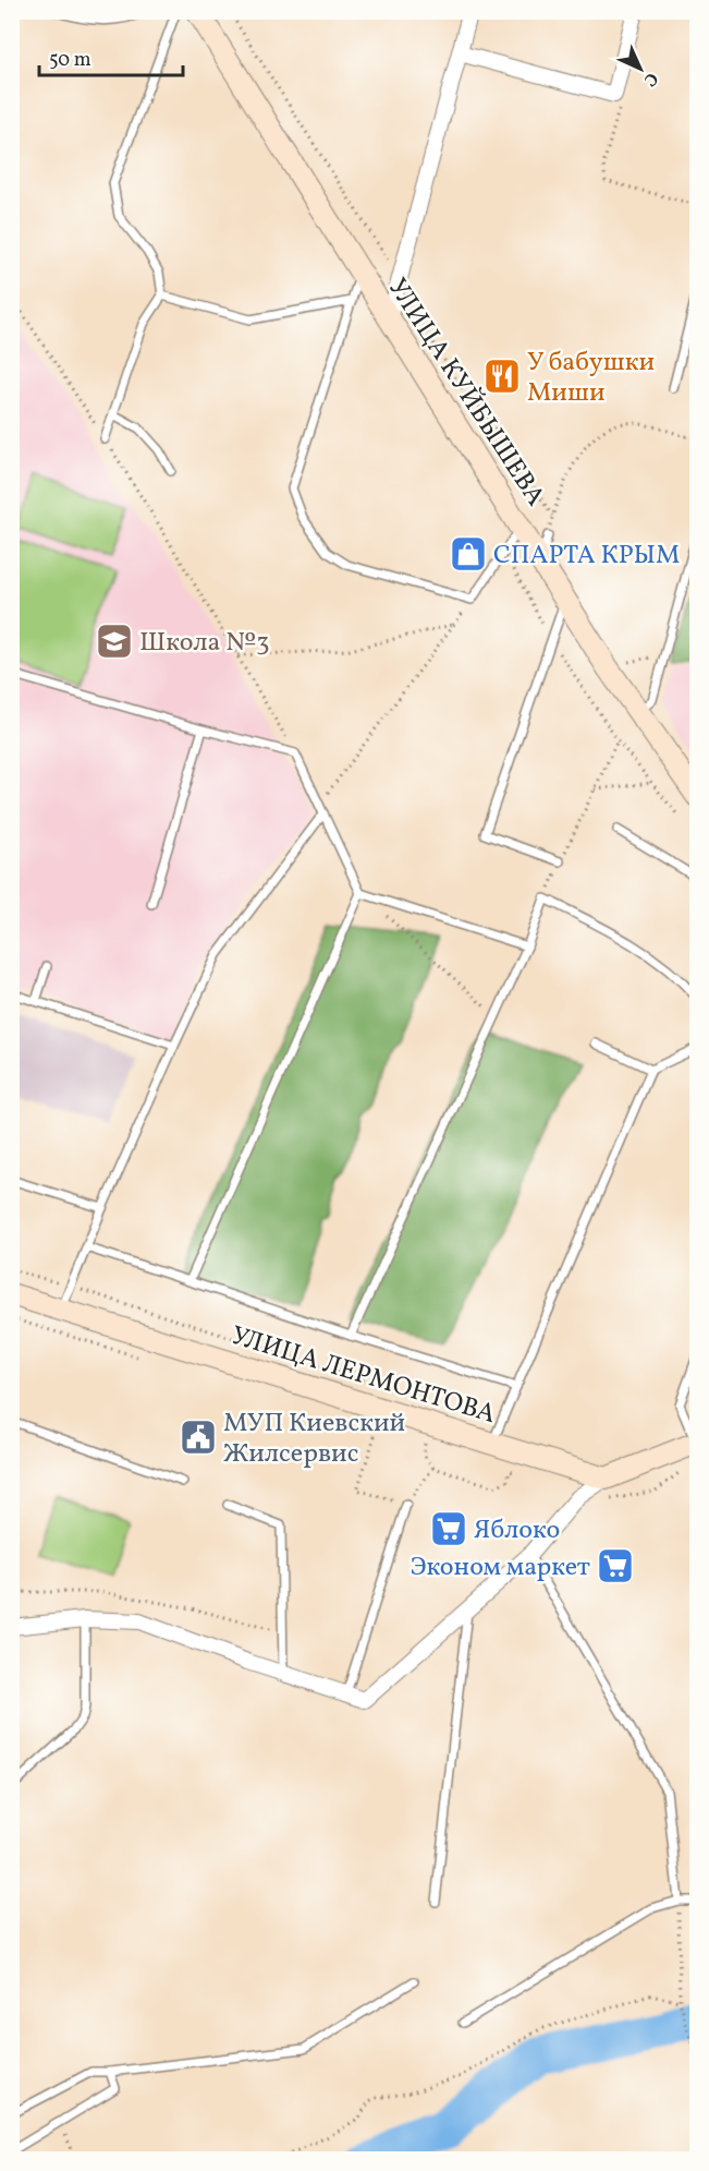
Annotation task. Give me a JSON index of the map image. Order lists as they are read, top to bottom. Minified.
{"streets":{"main road":["УЛИЦА КУЙБЫШЕВА","УЛИЦА ЛЕРМОНТОВА"]},"places":{"restaurant":["У бабушки Миши"],"shop":["СПАРТА КРЫМ"],"school or university":["Школа №3"],"public building":["МУП Киевский Жилсервис"],"supermarket":["Яблоко","Эконом маркет"]},"scale_bar":"50 m","north":"bottom right"}
